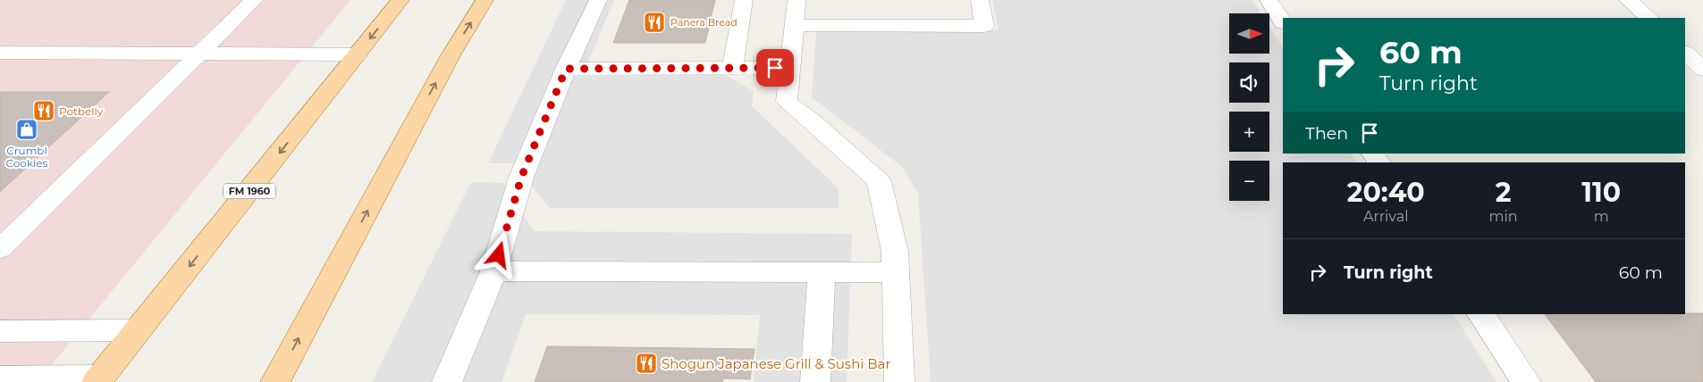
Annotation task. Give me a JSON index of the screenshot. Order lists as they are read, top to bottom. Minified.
{"streets":{"main road":["FM 1960"]},"places":{"restaurant":["Panera Bread","Potbelly","Shogun Japanese Grill & Sushi Bar"],"shop":["Crumbl Cookies"]},"north":"right","page":{"map_buttons":["+","−"],"turn":["60 m","Turn right"],"then":"Then","eta":["20:40","Arrival","2","min","110","m"],"list":[{"name":"Turn right","value":"60 m"}]}}
